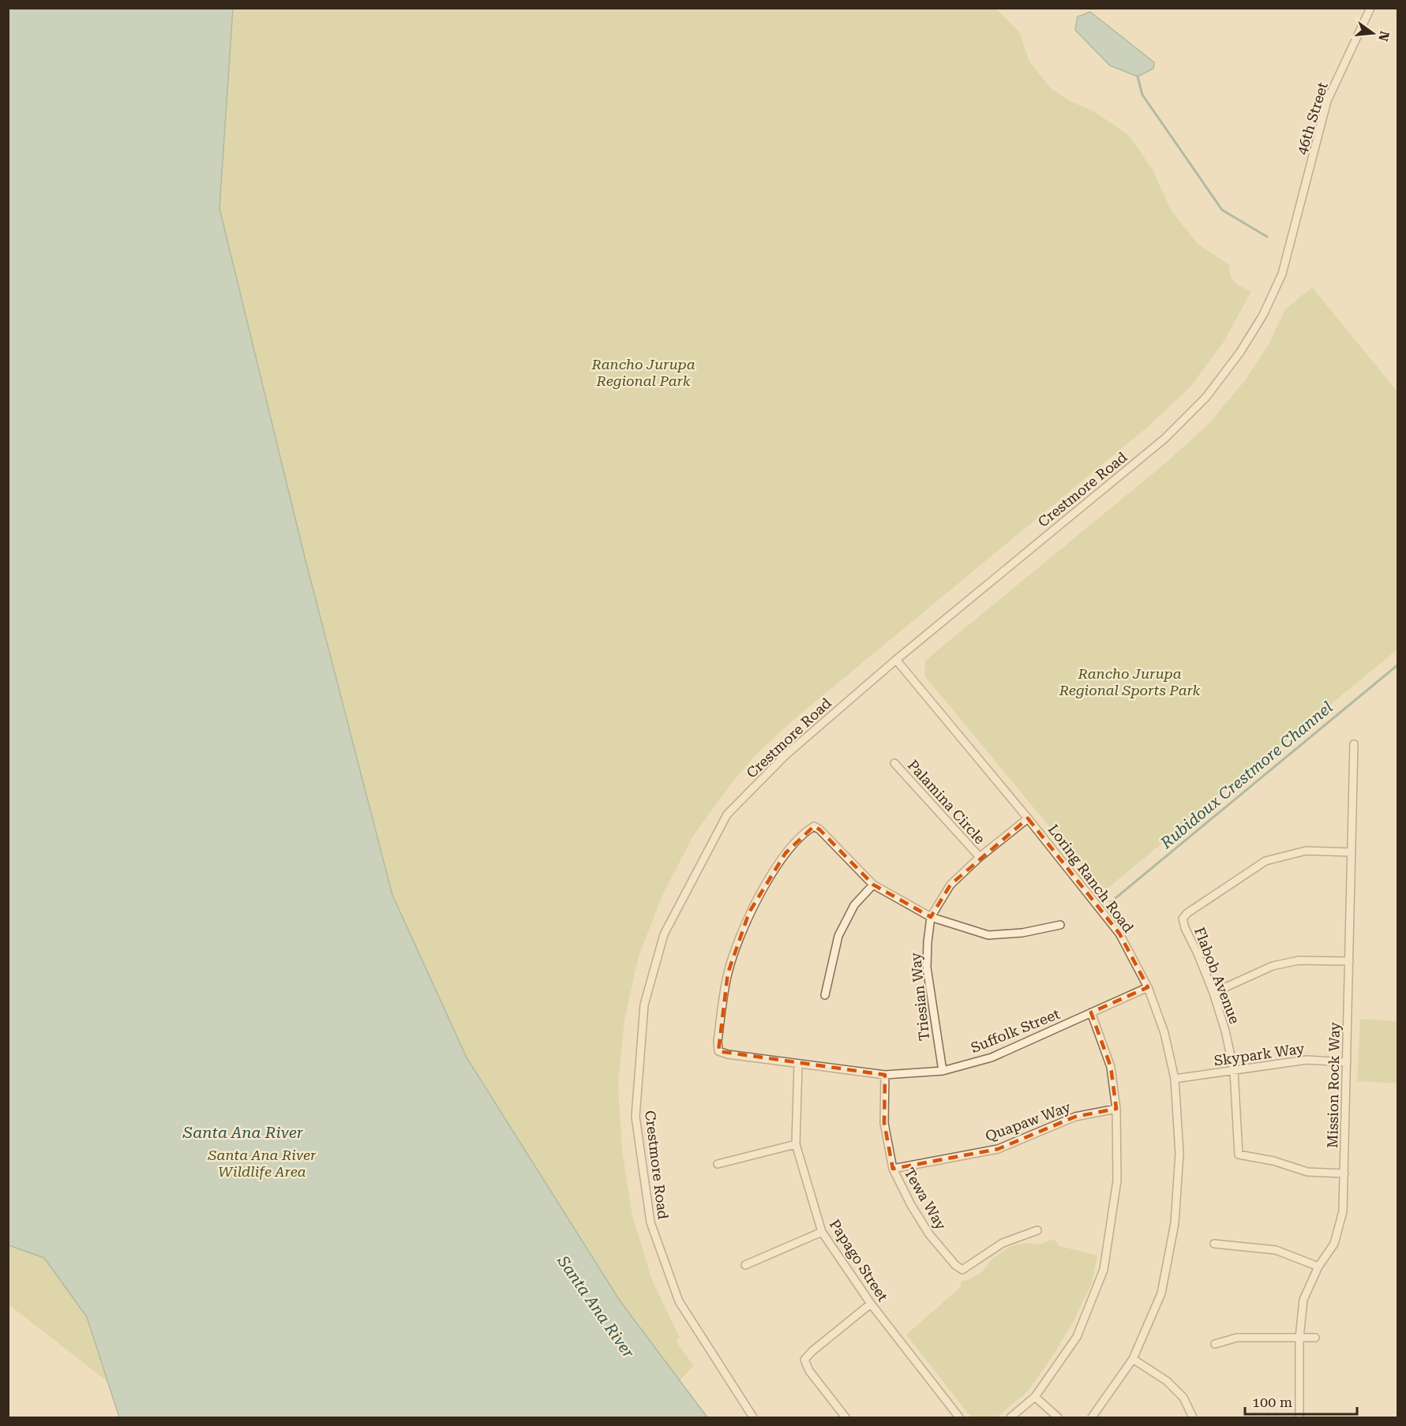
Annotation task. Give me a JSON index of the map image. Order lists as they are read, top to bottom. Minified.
{"streets":{"street":["46th Street","Crestmore Road","Palamina Circle","Loring Ranch Road","Flabob Avenue","Triesian Way","Suffolk Street","Skypark Way","Mission Rock Way","Quapaw Way","Tewa Way","Papago Street"]},"crossings":[["46th Street","Crestmore Road"],["Crestmore Road","Loring Ranch Road"],["Palamina Circle","Triesian Way"],["Loring Ranch Road","Triesian Way"],["Loring Ranch Road","Suffolk Street"],["Loring Ranch Road","Skypark Way"],["Flabob Avenue","Skypark Way"],["Flabob Avenue","Mission Rock Way"],["Triesian Way","Suffolk Street"],["Suffolk Street","Tewa Way"],["Suffolk Street","Papago Street"],["Skypark Way","Mission Rock Way"],["Quapaw Way","Tewa Way"]],"water":["Rubidoux Crestmore Channel","Santa Ana River"],"parks":["Rancho Jurupa Regional Park","Rancho Jurupa Regional Sports Park","Santa Ana River Wildlife Area"],"scale_bar":"100 m","north":"right"}
